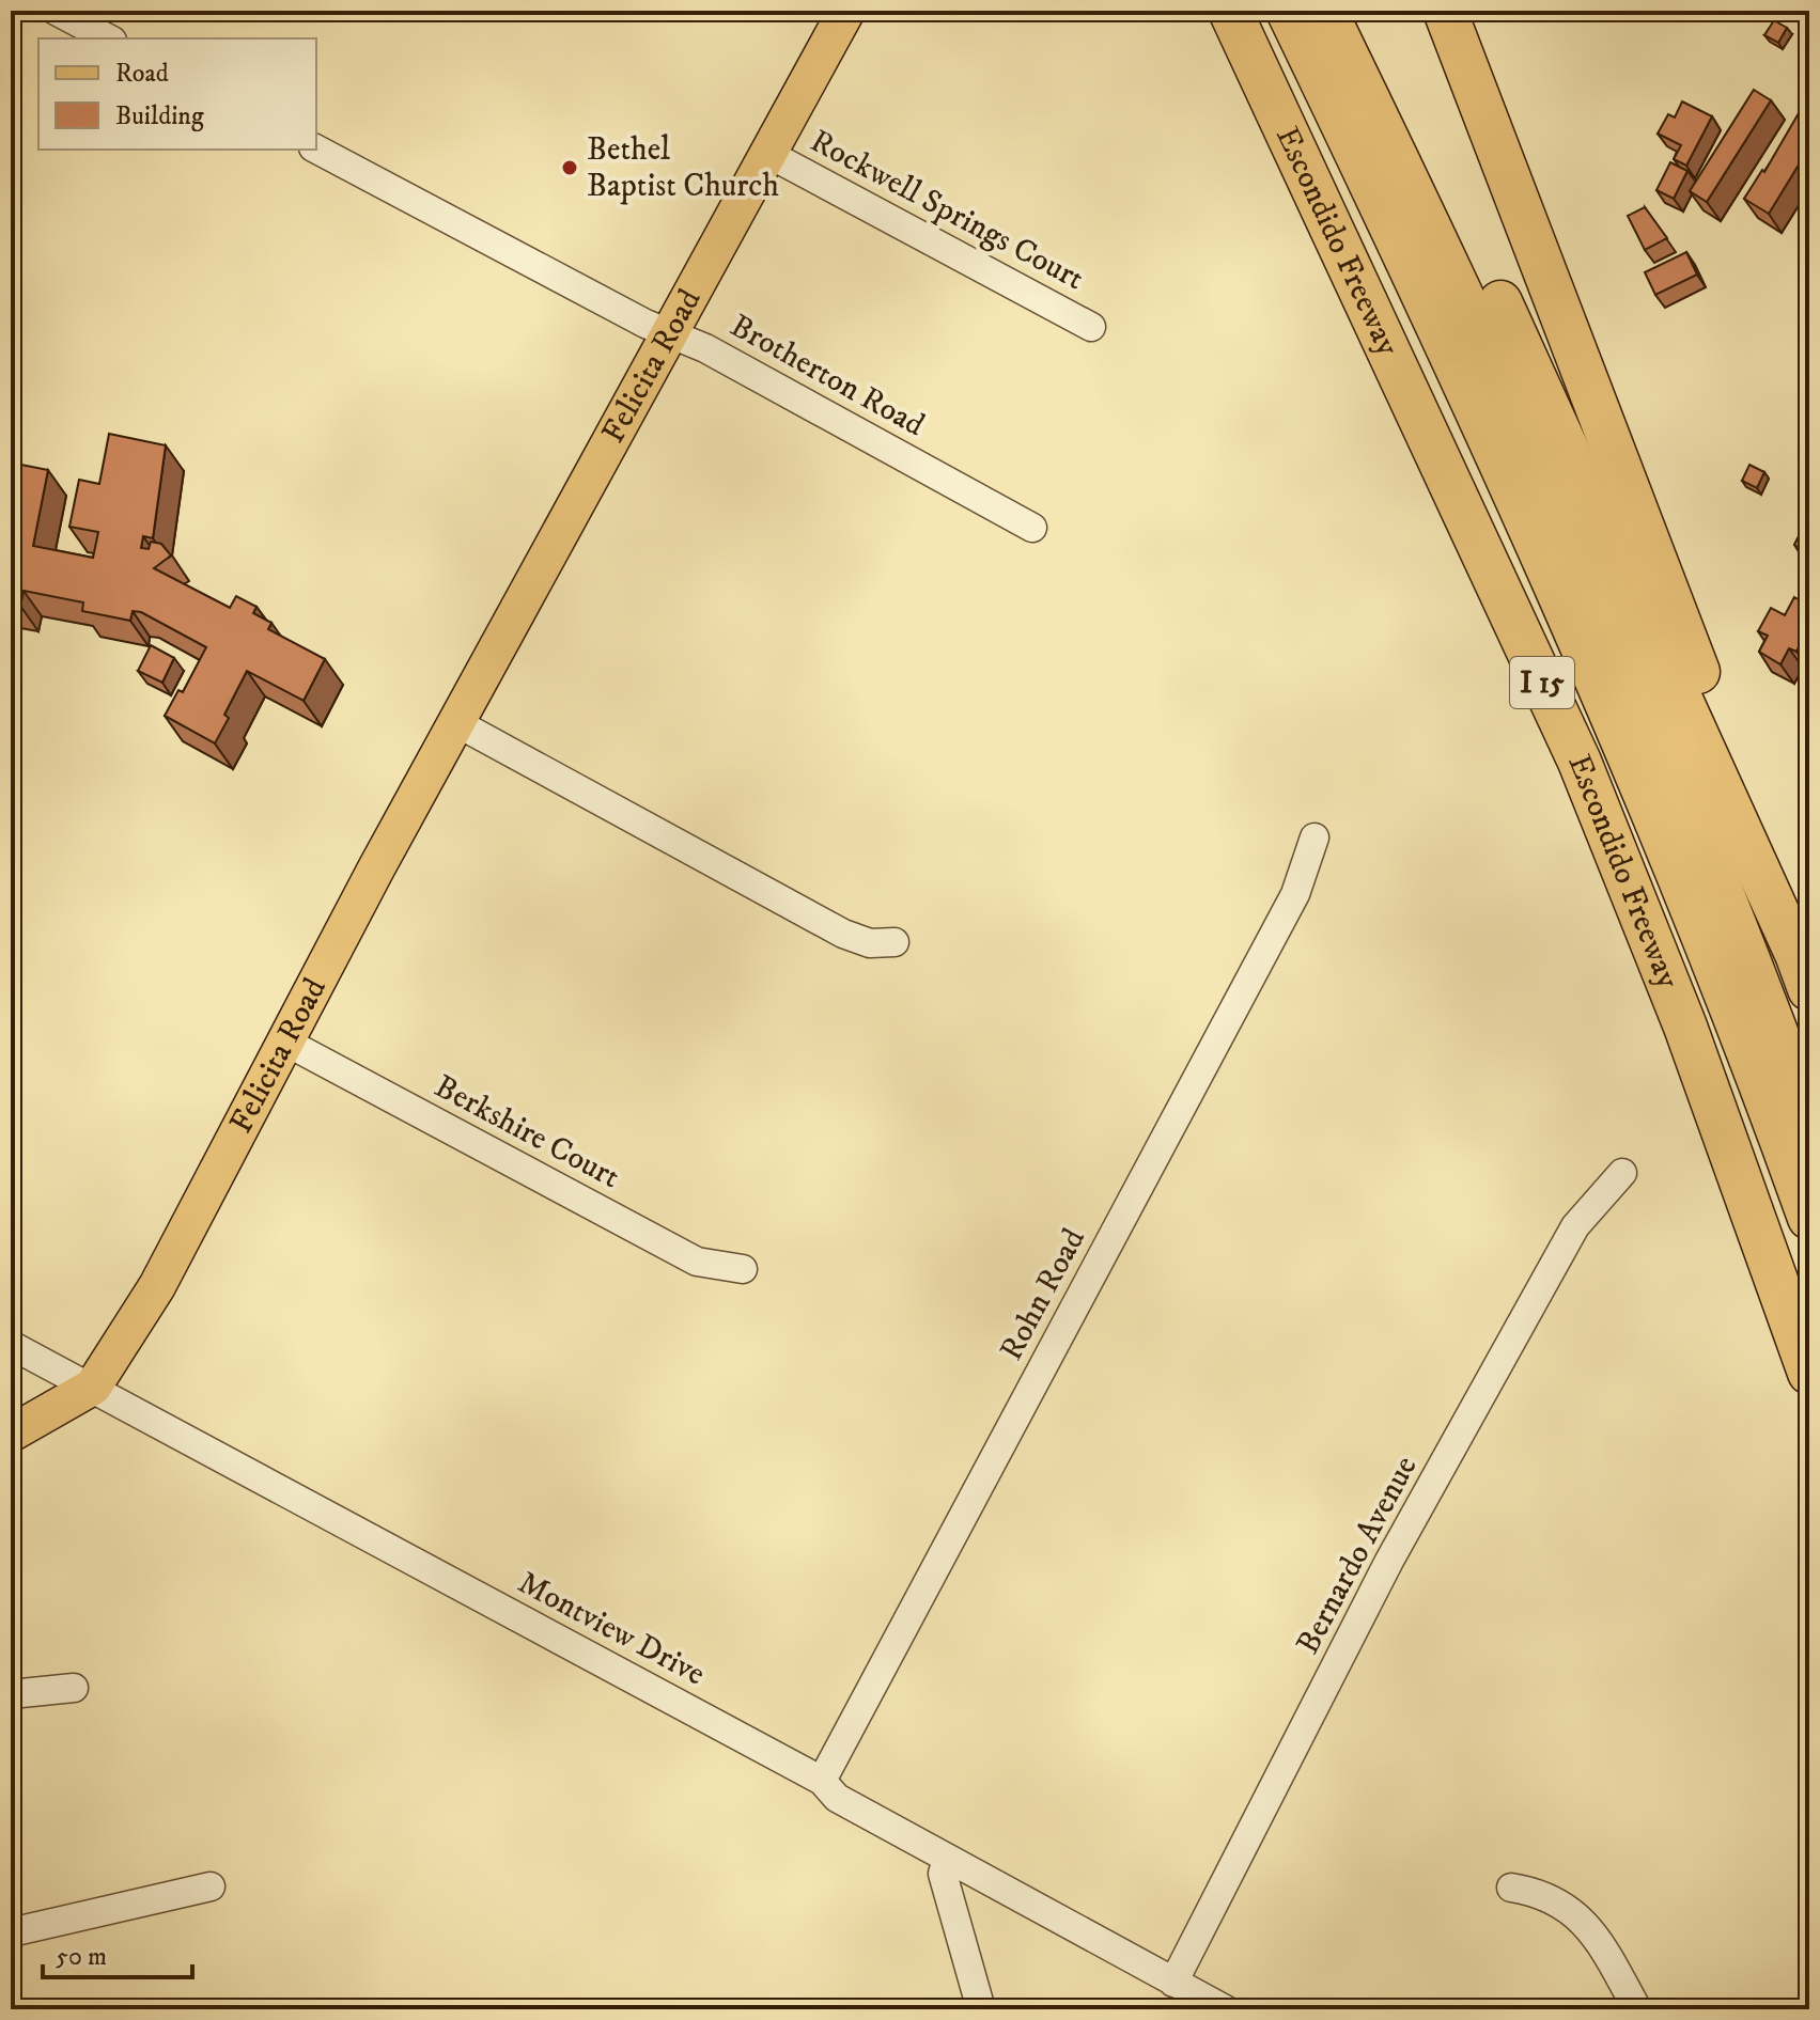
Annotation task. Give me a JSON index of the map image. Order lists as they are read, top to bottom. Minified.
{"streets":{"highway":["Escondido Freeway","I 15"],"main road":["Felicita Road"],"street":["Rockwell Springs Court","Brotherton Road","Berkshire Court","Rohn Road","Bernardo Avenue","Montview Drive"]},"crossings":[["Rockwell Springs Court","Felicita Road"],["Felicita Road","Brotherton Road"],["Felicita Road","Berkshire Court"],["Felicita Road","Montview Drive"],["Rohn Road","Montview Drive"],["Bernardo Avenue","Montview Drive"]],"places":["Bethel Baptist Church"],"legend":["Road","Building"],"scale_bar":"50 m"}
